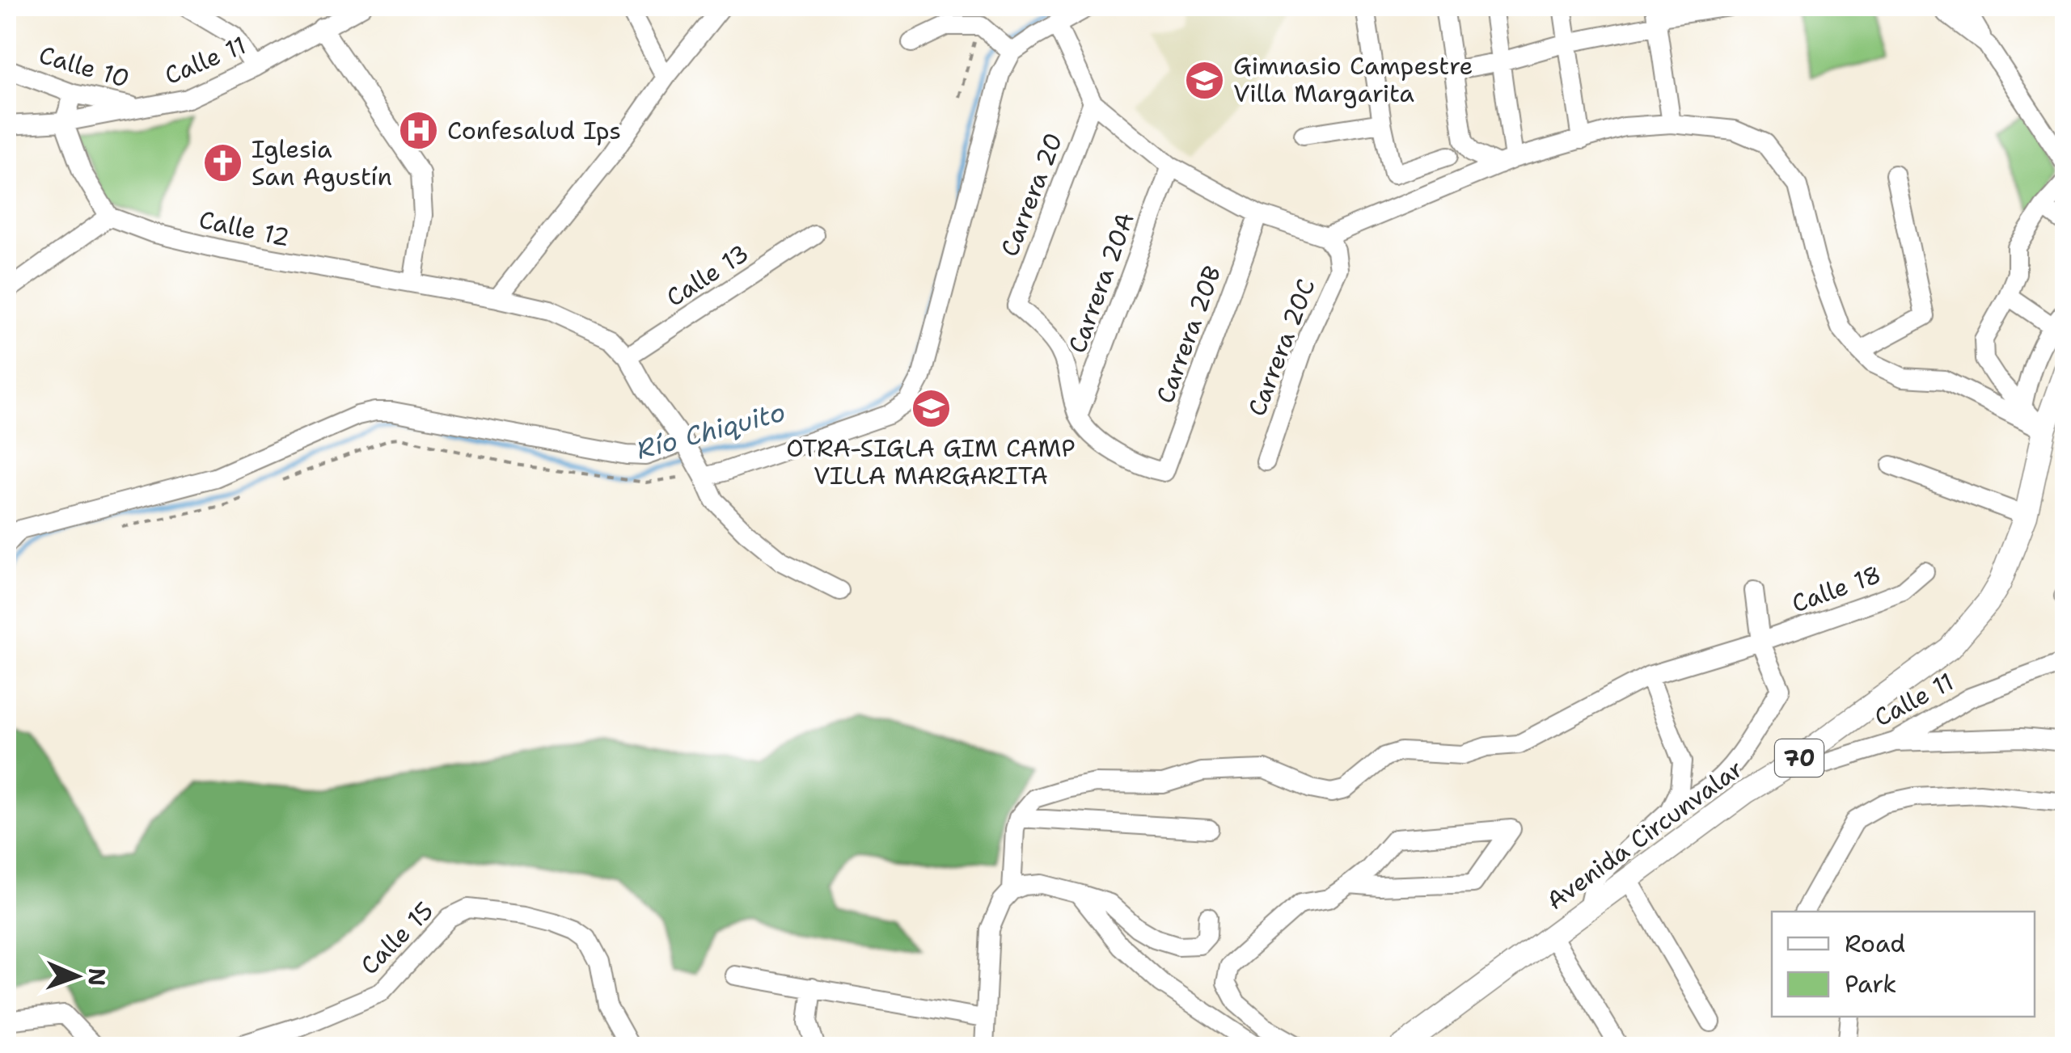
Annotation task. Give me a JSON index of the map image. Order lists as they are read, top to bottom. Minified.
{"streets":{"main road":["70","Avenida Circunvalar"],"street":["Calle 11","Calle 10","Carrera 20","Calle 12","Calle 13","Carrera 20A","Carrera 20B","Carrera 20C","Calle 18","Calle 15"]},"crossings":[["Calle 11","Calle 10"],["Calle 11","Avenida Circunvalar"],["Carrera 20","Carrera 20A"],["Carrera 20","Carrera 20B"],["Calle 12","Calle 13"],["Carrera 20A","Carrera 20B"]],"water":["Río Chiquito"],"places":{"school or university":["Gimnasio Campestre Villa Margarita","OTRA-SIGLA GIM CAMP VILLA MARGARITA"],"hospital":["Confesalud Ips"],"church":["Iglesia San Agustín"]},"legend":["Road","Park"],"north":"right"}
